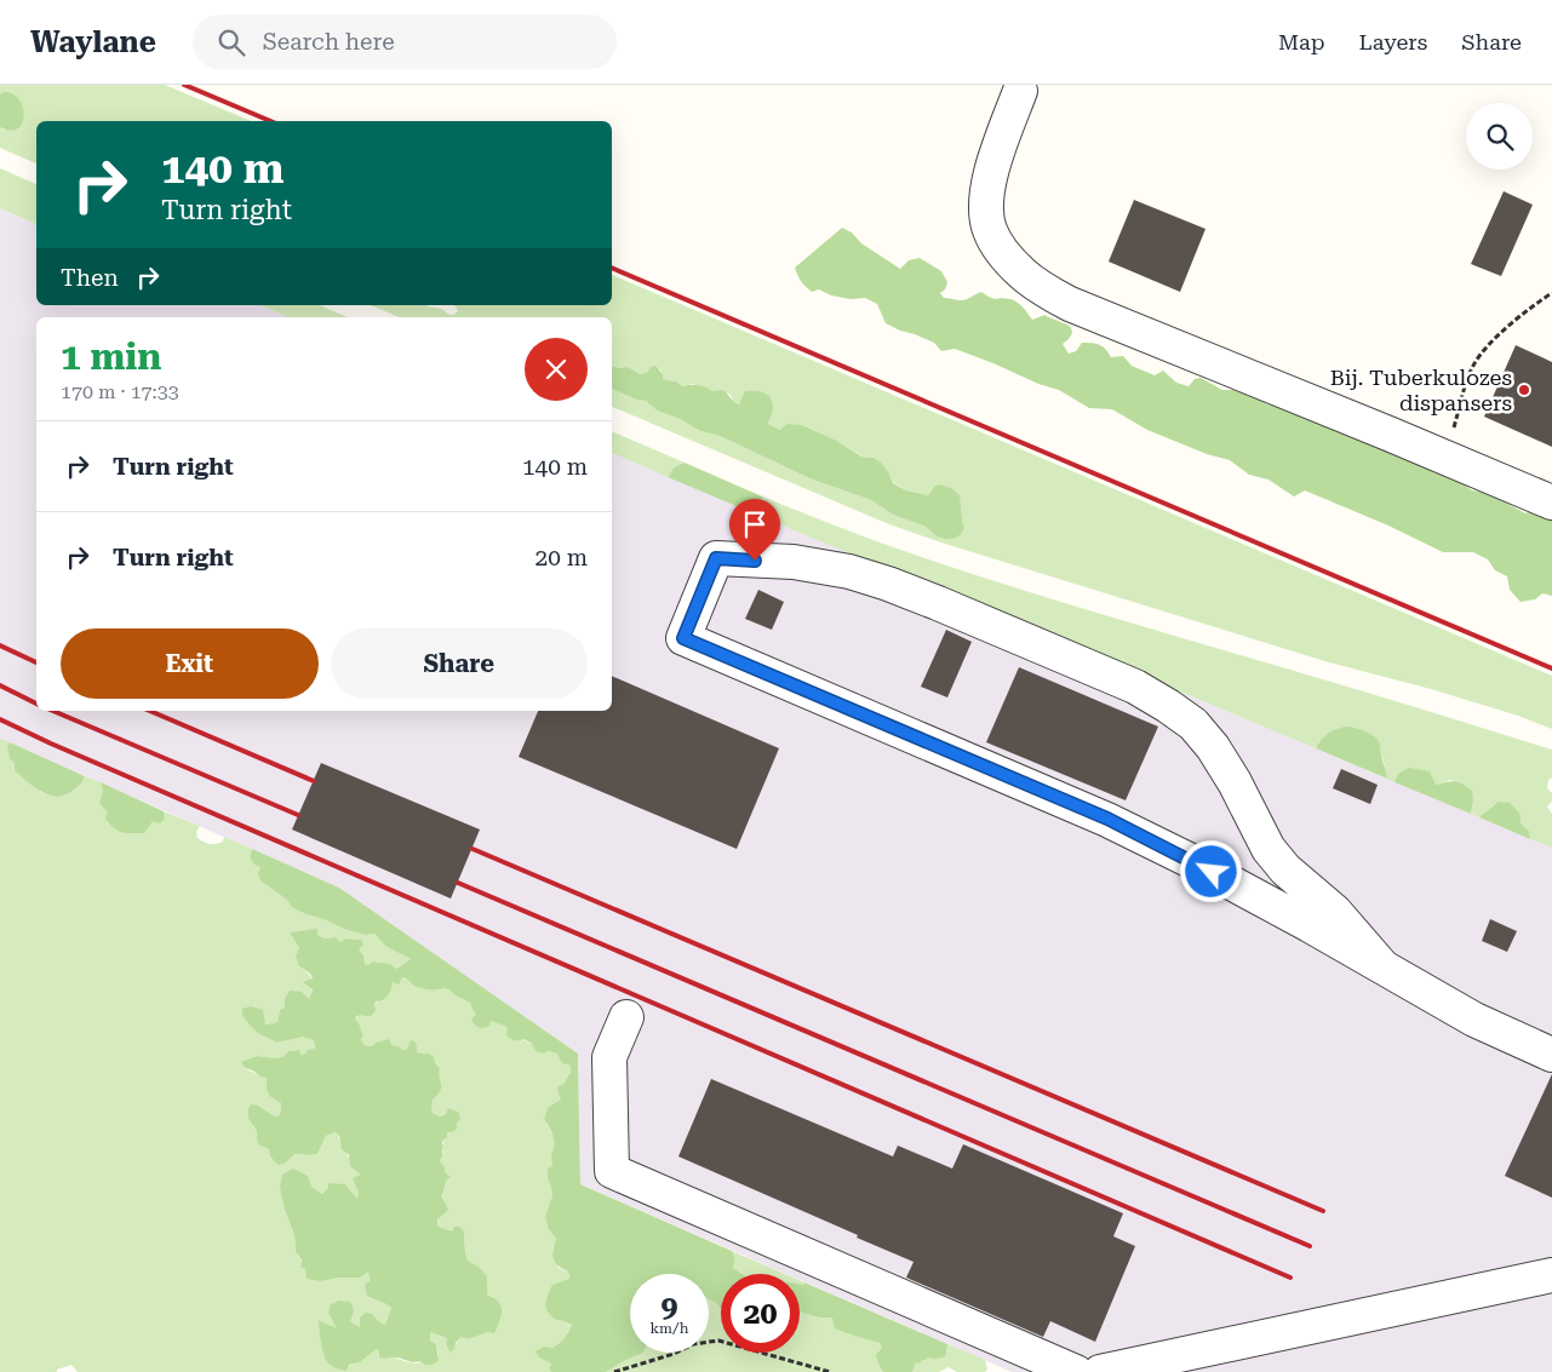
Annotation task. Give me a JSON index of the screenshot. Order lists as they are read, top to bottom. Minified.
{"places":["Bij. Tuberkulozes dispansers"],"page":{"header":"Waylane","search":"Search here","nav":["Map","Layers","Share"],"turn":["140 m","Turn right"],"then":"Then","heading":["1 min","170 m · 17:33"],"list":[{"name":"Turn right","value":"140 m"},{"name":"Turn right","value":"20 m"}],"buttons":["Exit","Share"],"speed":"9 km/h","limit":"20"}}
